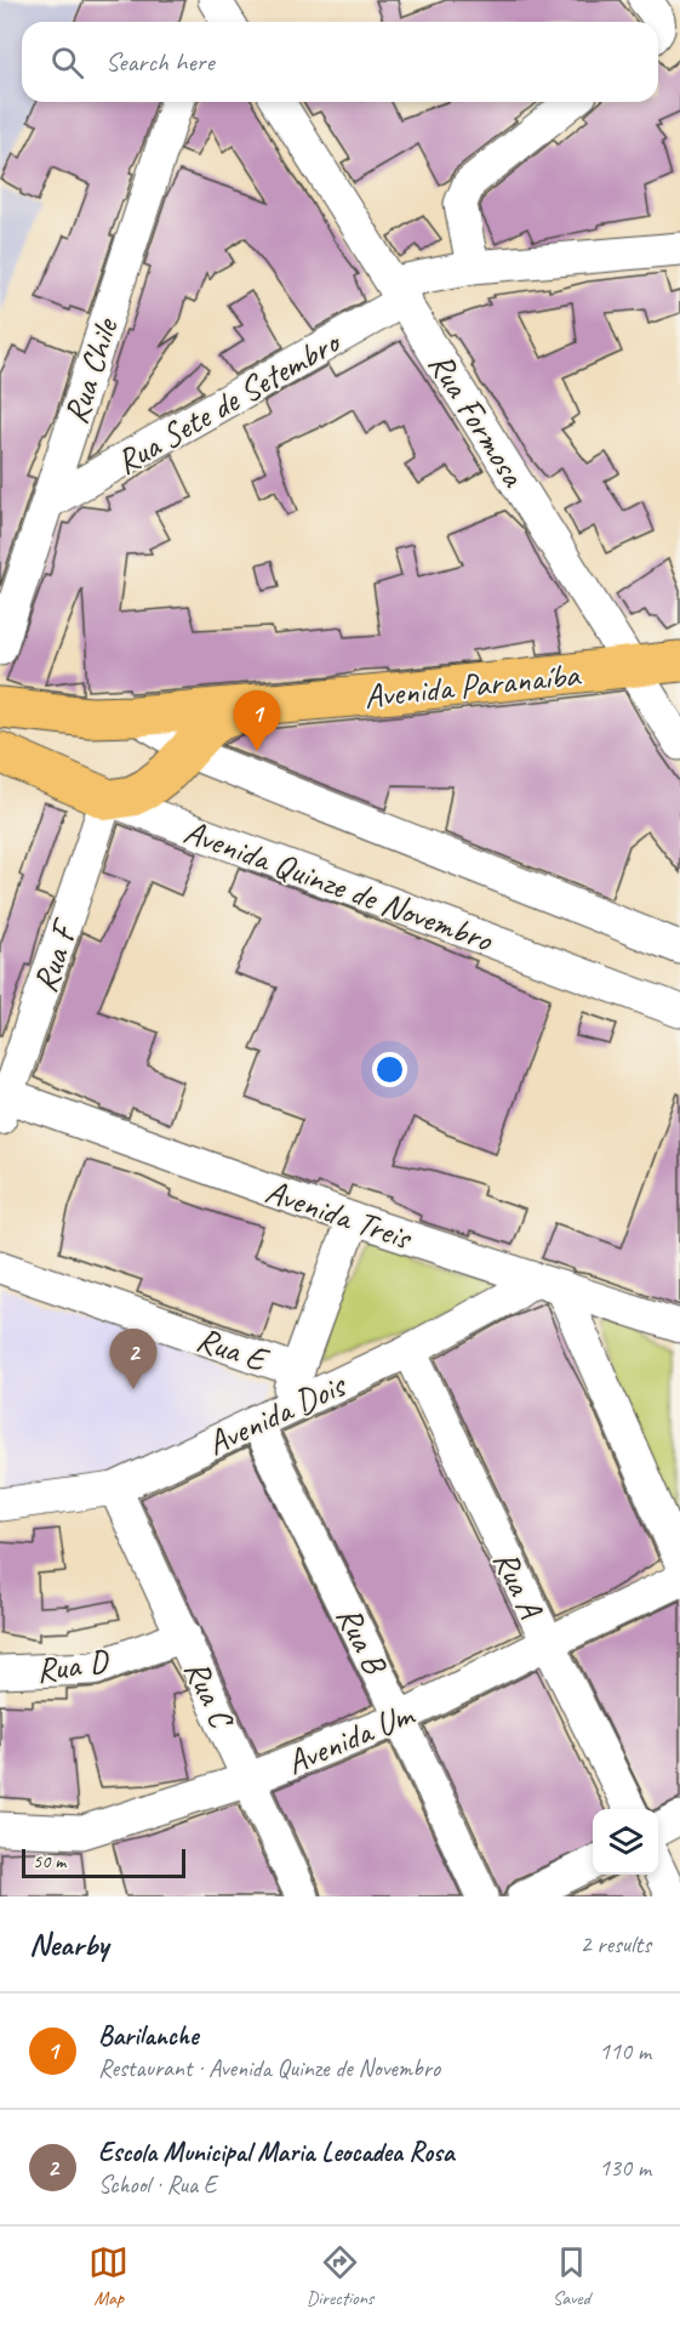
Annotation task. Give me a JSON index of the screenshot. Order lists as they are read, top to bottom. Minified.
{"streets":{"main road":["Avenida Paranaíba","Avenida Quinze de Novembro"],"street":["Rua Chile","Rua Sete de Setembro","Rua Formosa","Rua F","Avenida Treis","Rua E","Avenida Dois","Rua A","Rua B","Rua D","Rua C","Avenida Um"]},"crossings":[["Rua Chile","Rua Sete de Setembro"],["Rua Sete de Setembro","Rua Formosa"],["Rua Formosa","Avenida Paranaíba"],["Avenida Quinze de Novembro","Rua F"],["Rua F","Avenida Treis"],["Avenida Treis","Avenida Dois"],["Avenida Dois","Rua A"],["Avenida Dois","Rua B"],["Avenida Dois","Rua C"],["Rua A","Avenida Um"],["Rua B","Avenida Um"],["Rua D","Rua C"],["Rua C","Avenida Um"]],"scale_bar":"50 m","page":{"search":"Search here","pins":["1","2"],"scale":"50 m","heading":["Nearby","2 results"],"list":[{"mark":"1","name":"Barilanche","note":"Restaurant · Avenida Quinze de Novembro","value":"110 m"},{"mark":"2","name":"Escola Municipal Maria Leocadea Rosa","note":"School · Rua E","value":"130 m"}],"nav":["Map","Directions","Saved"]}}
